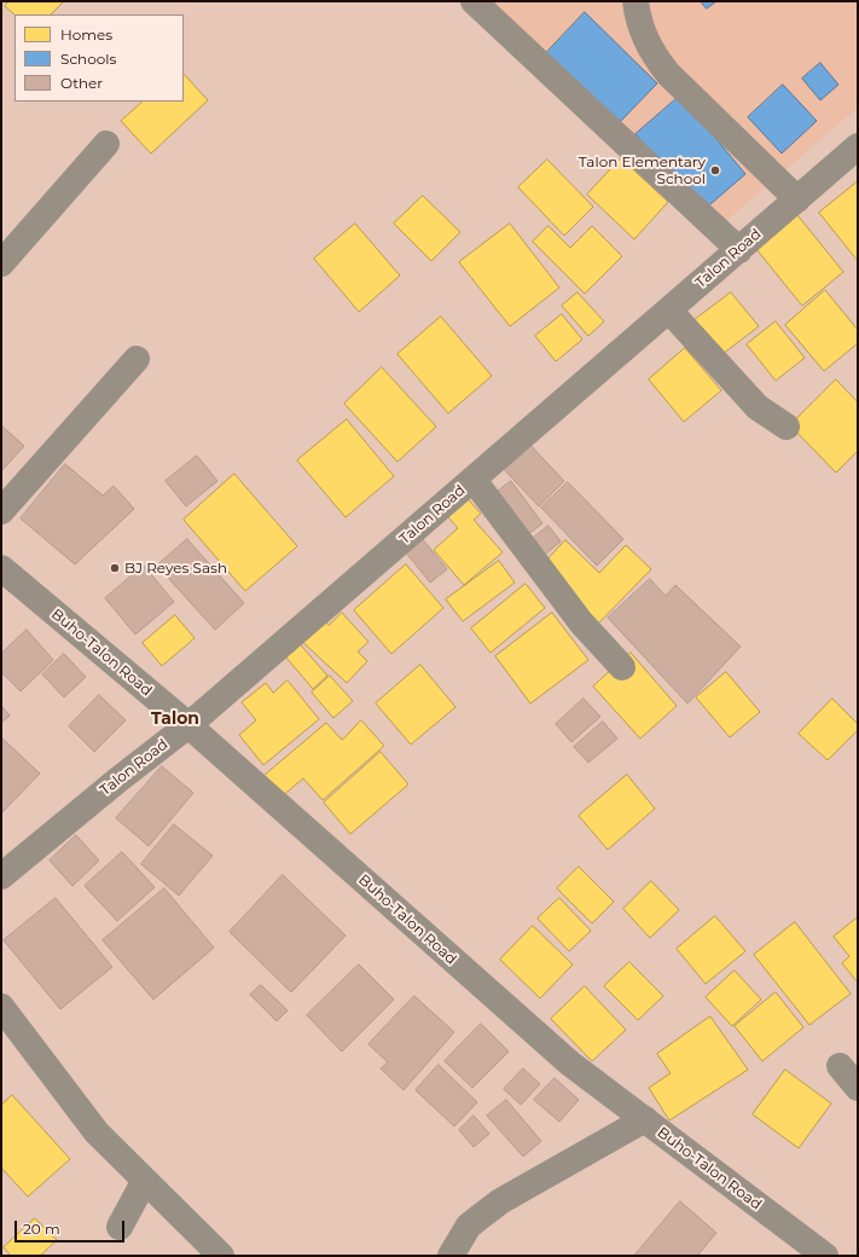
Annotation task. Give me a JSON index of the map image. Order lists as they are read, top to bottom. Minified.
{"streets":{"street":["Talon Road","Buho-Talon Road"]},"crossings":[["Talon Road","Buho-Talon Road"]],"districts":["Talon"],"places":["Talon Elementary School","BJ Reyes Sash"],"legend":["Homes","Schools","Other"],"scale_bar":"20 m"}
